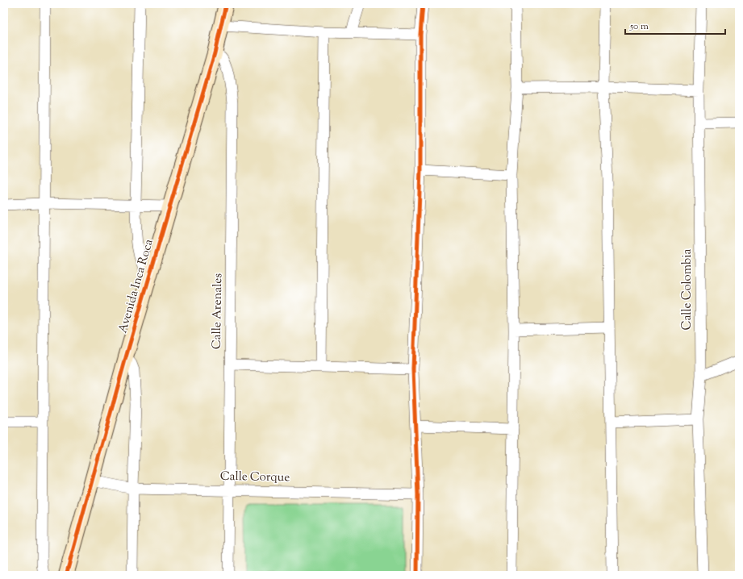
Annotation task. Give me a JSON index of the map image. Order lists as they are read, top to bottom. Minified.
{"streets":{"street":["Avenida Inca Roca","Calle Colombia","Calle Arenales","Calle Corque"]},"crossings":[["Avenida Inca Roca","Calle Arenales"],["Avenida Inca Roca","Calle Corque"],["Calle Arenales","Calle Corque"]],"scale_bar":"50 m"}
